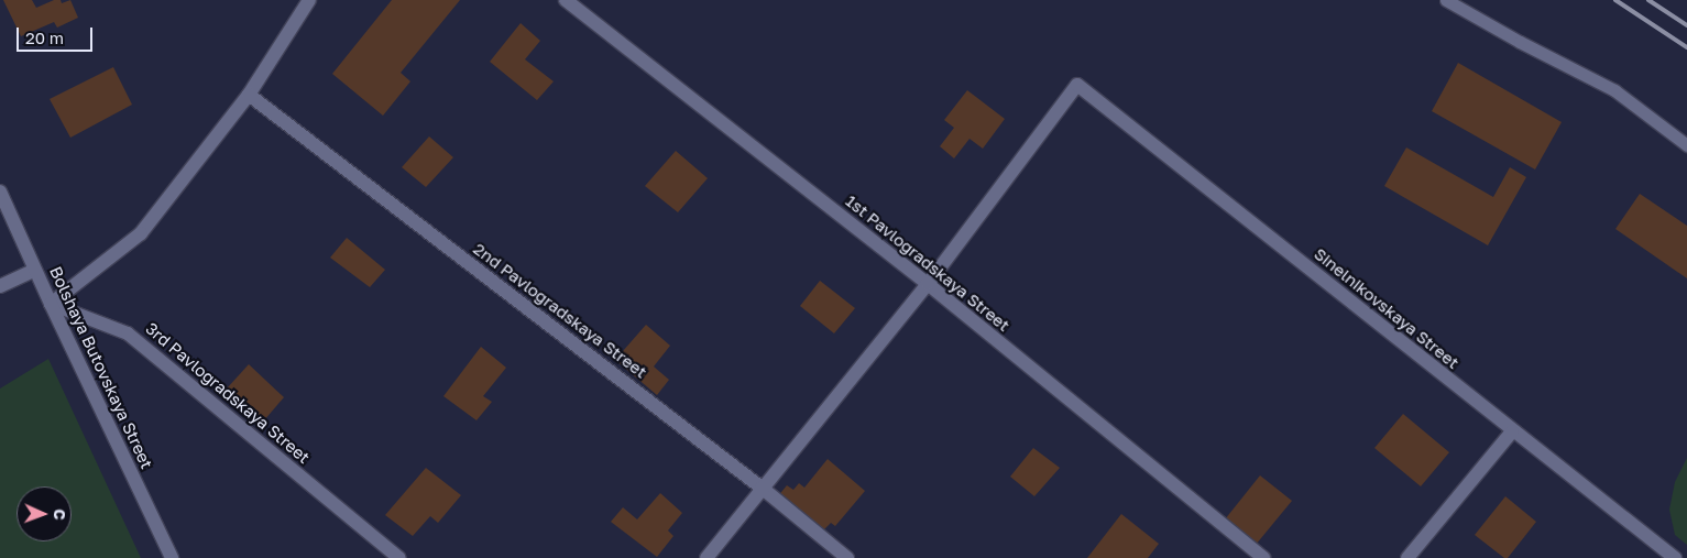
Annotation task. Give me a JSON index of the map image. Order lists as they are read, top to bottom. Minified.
{"streets":{"street":["1st Pavlogradskaya Street","Sinelnikovskaya Street","2nd Pavlogradskaya Street","Bolshaya Butovskaya Street","3rd Pavlogradskaya Street"]},"crossings":[["1st Pavlogradskaya Street","Sinelnikovskaya Street"],["Bolshaya Butovskaya Street","3rd Pavlogradskaya Street"]],"scale_bar":"20 m","north":"right"}
